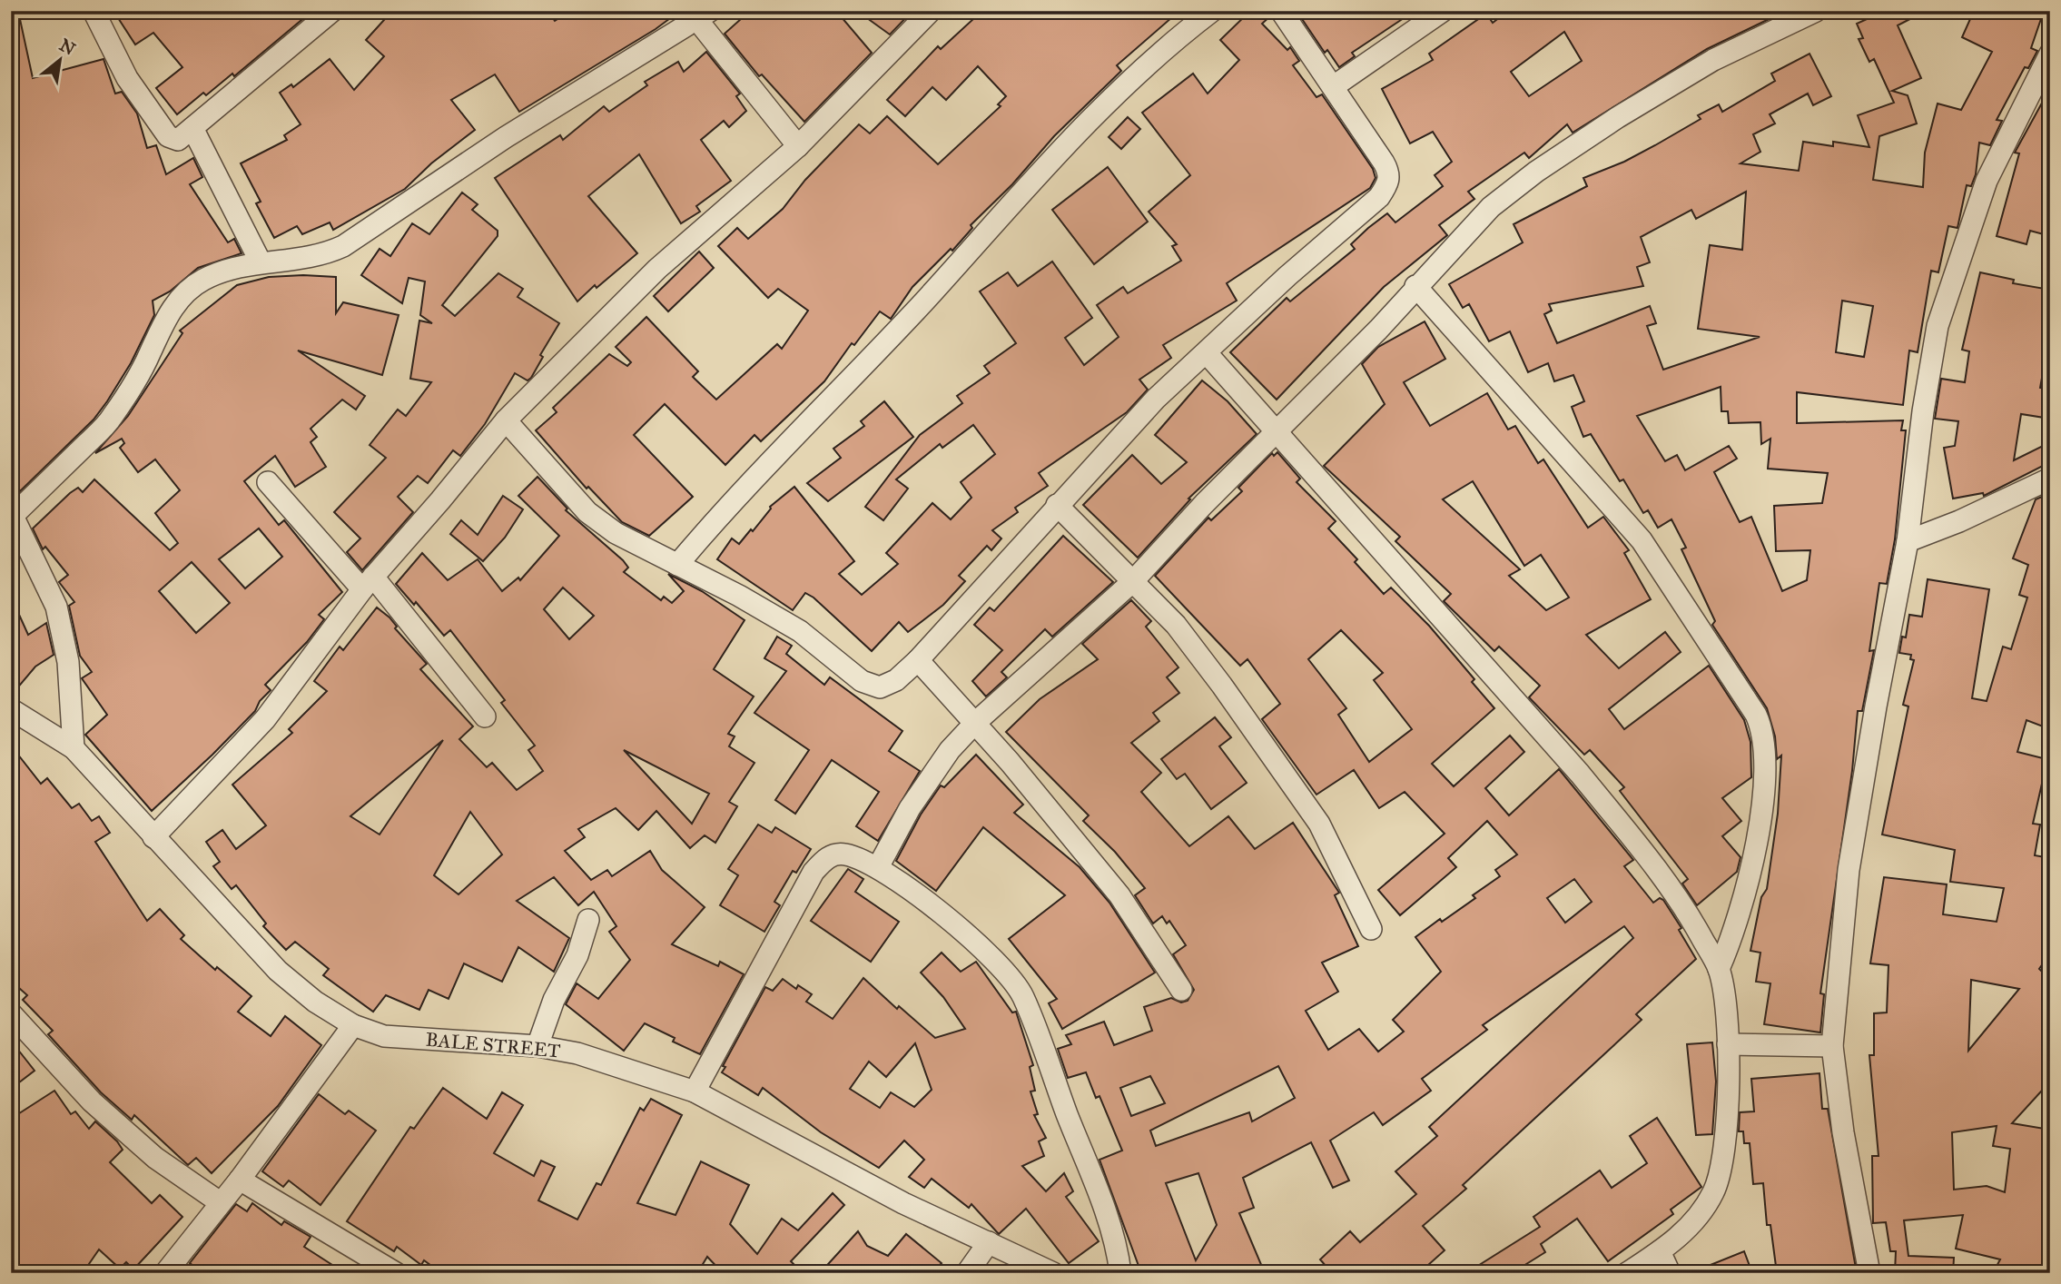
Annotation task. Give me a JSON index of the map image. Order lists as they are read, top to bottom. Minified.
{"streets":{"street":["BALE STREET"]},"north":"top right"}
